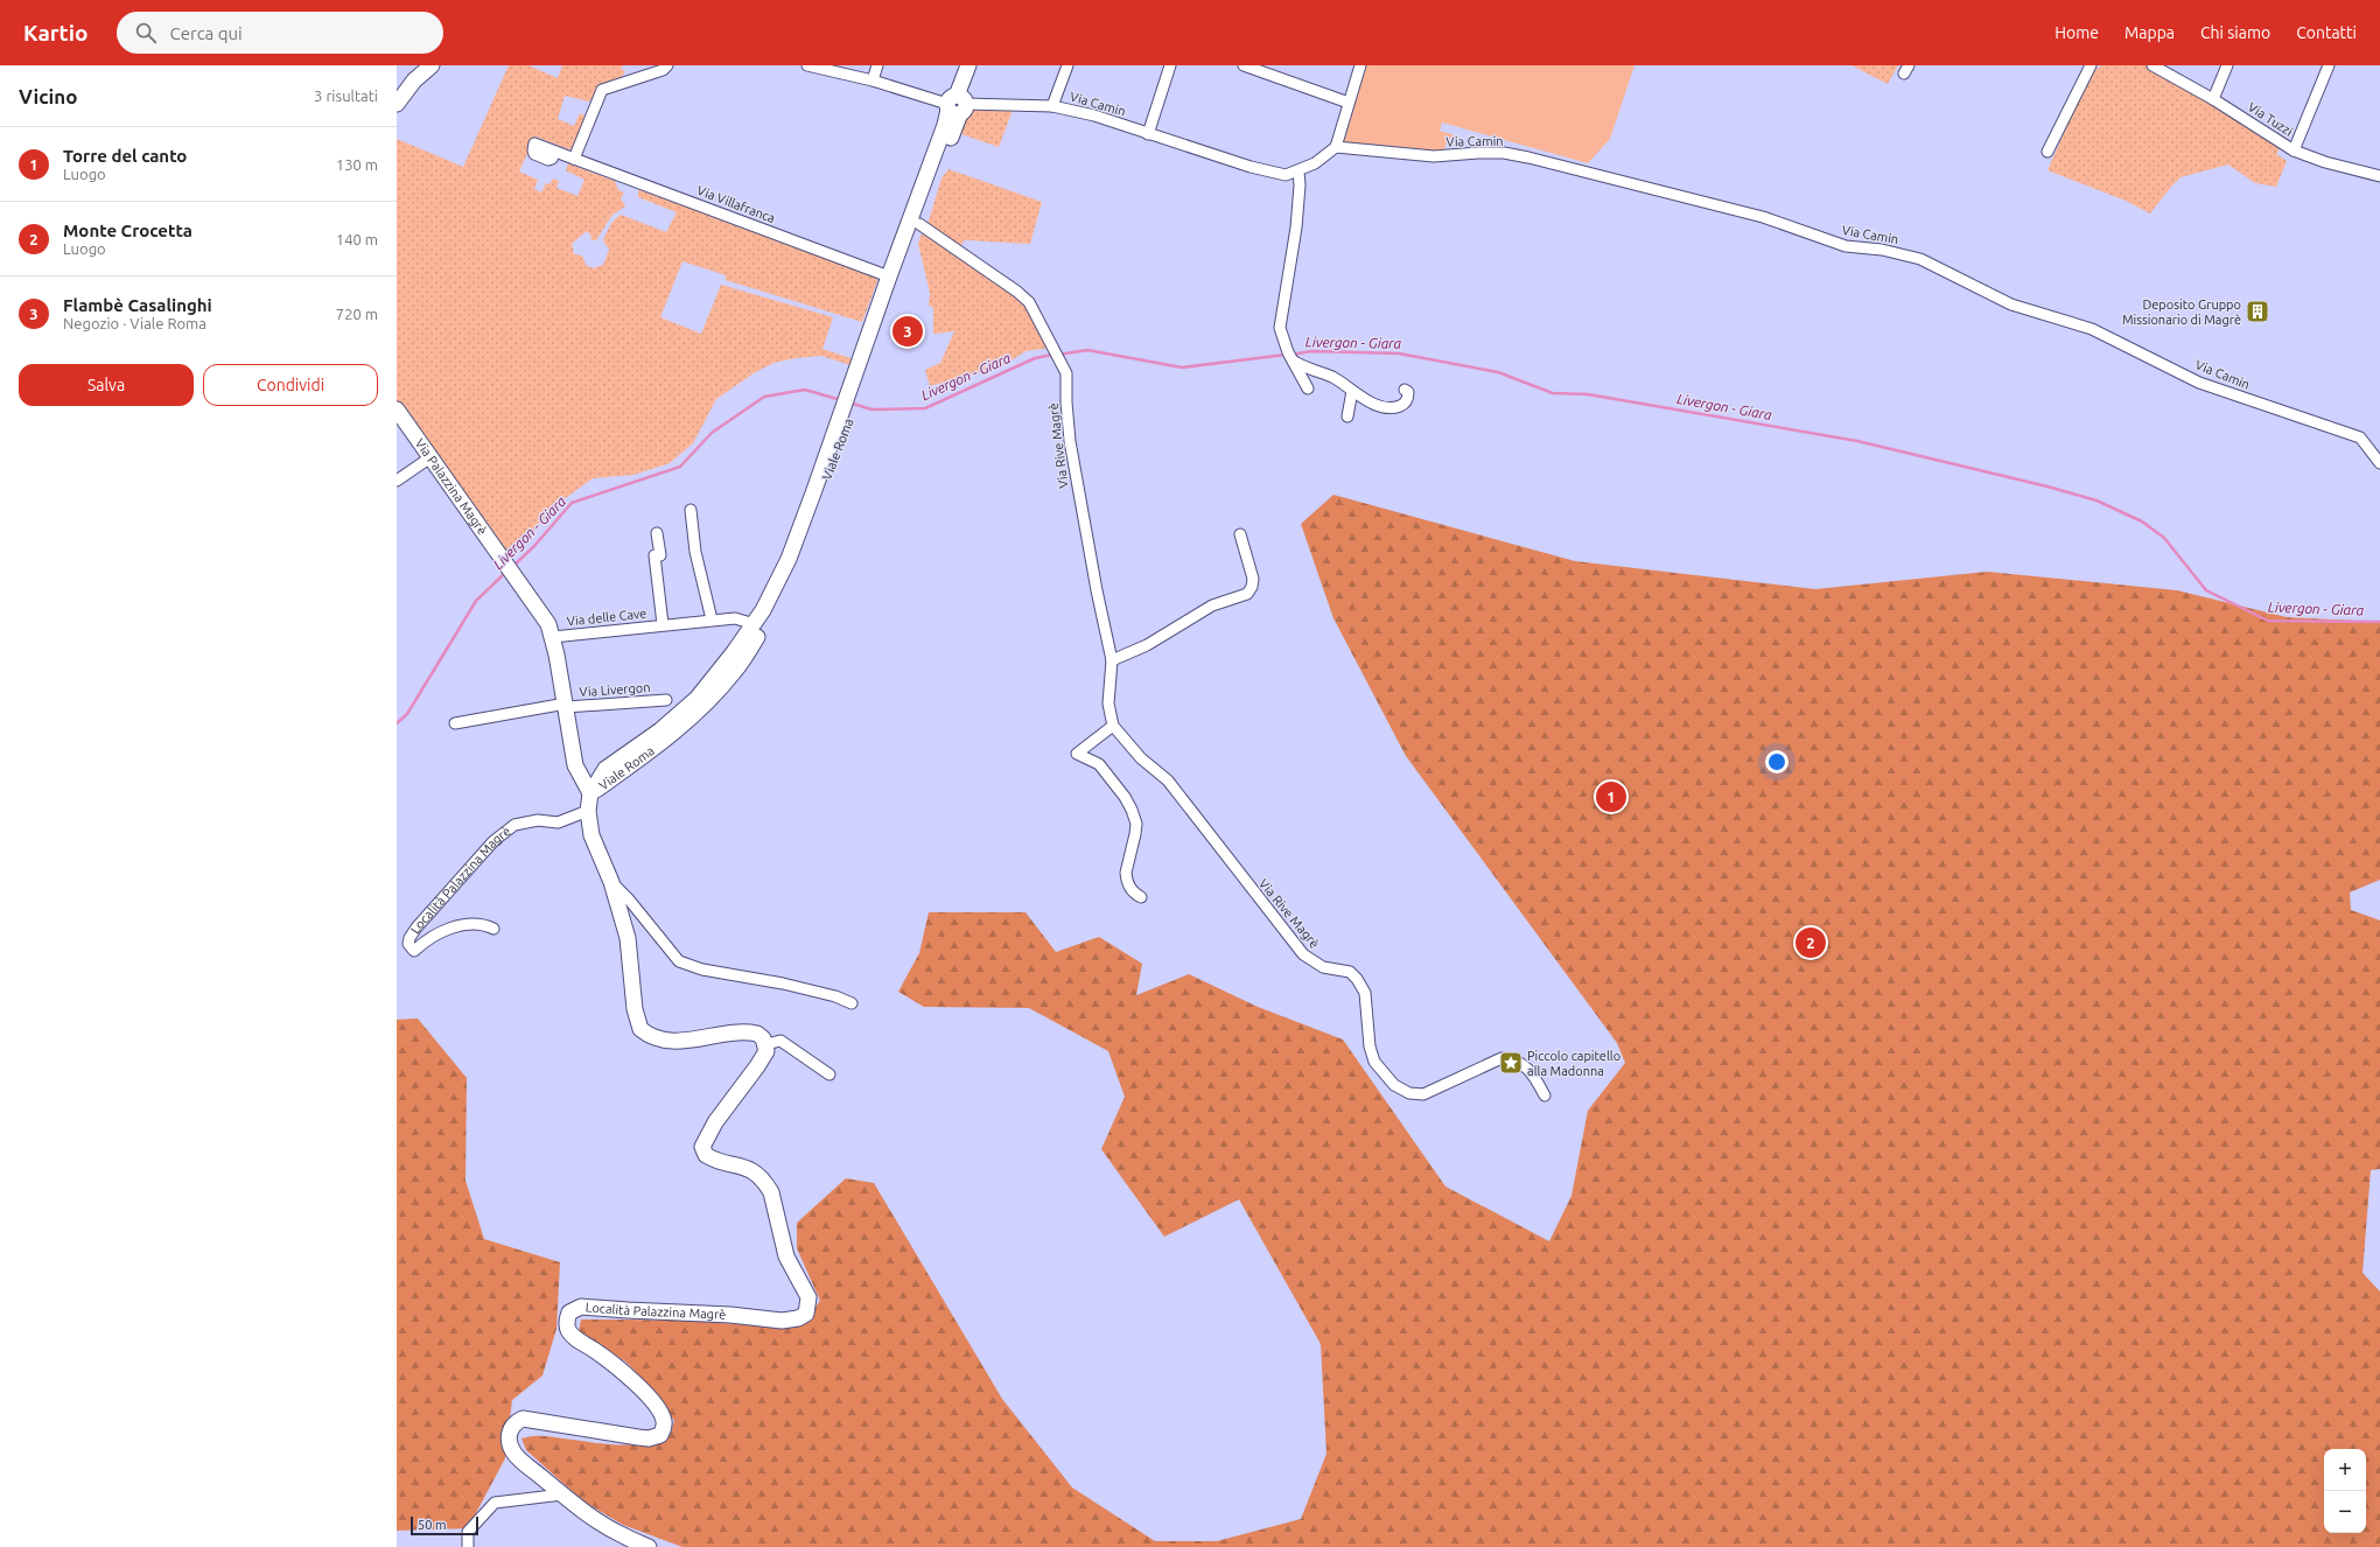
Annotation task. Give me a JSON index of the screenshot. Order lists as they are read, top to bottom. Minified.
{"streets":{"main road":["Viale Roma","Via Palazzina Magrè","Località Palazzina Magrè"],"street":["Via Camin","Via Tuzzi","Via Villafranca","Via Rive Magrè","Via delle Cave","Via Livergon"]},"crossings":[["Via Camin","Viale Roma"],["Via Villafranca","Viale Roma"],["Via Rive Magrè","Viale Roma"],["Viale Roma","Via delle Cave"],["Via Palazzina Magrè","Via delle Cave"]],"water":["Livergon - Giara"],"places":{"building":["Deposito Gruppo Missionario di Magrè"],"place":["Piccolo capitello alla Madonna"]},"scale_bar":"50 m","page":{"header":"Kartio","search":"Cerca qui","nav":["Home","Mappa","Chi siamo","Contatti"],"heading":["Vicino","3 risultati"],"list":[{"mark":"1","name":"Torre del canto","note":"Luogo","value":"130 m"},{"mark":"2","name":"Monte Crocetta","note":"Luogo","value":"140 m"},{"mark":"3","name":"Flambè Casalinghi","note":"Negozio · Viale Roma","value":"720 m"}],"pins":["3","1","2"],"buttons":["Salva","Condividi"],"map_buttons":["+","−"],"scale":"50 m"}}
